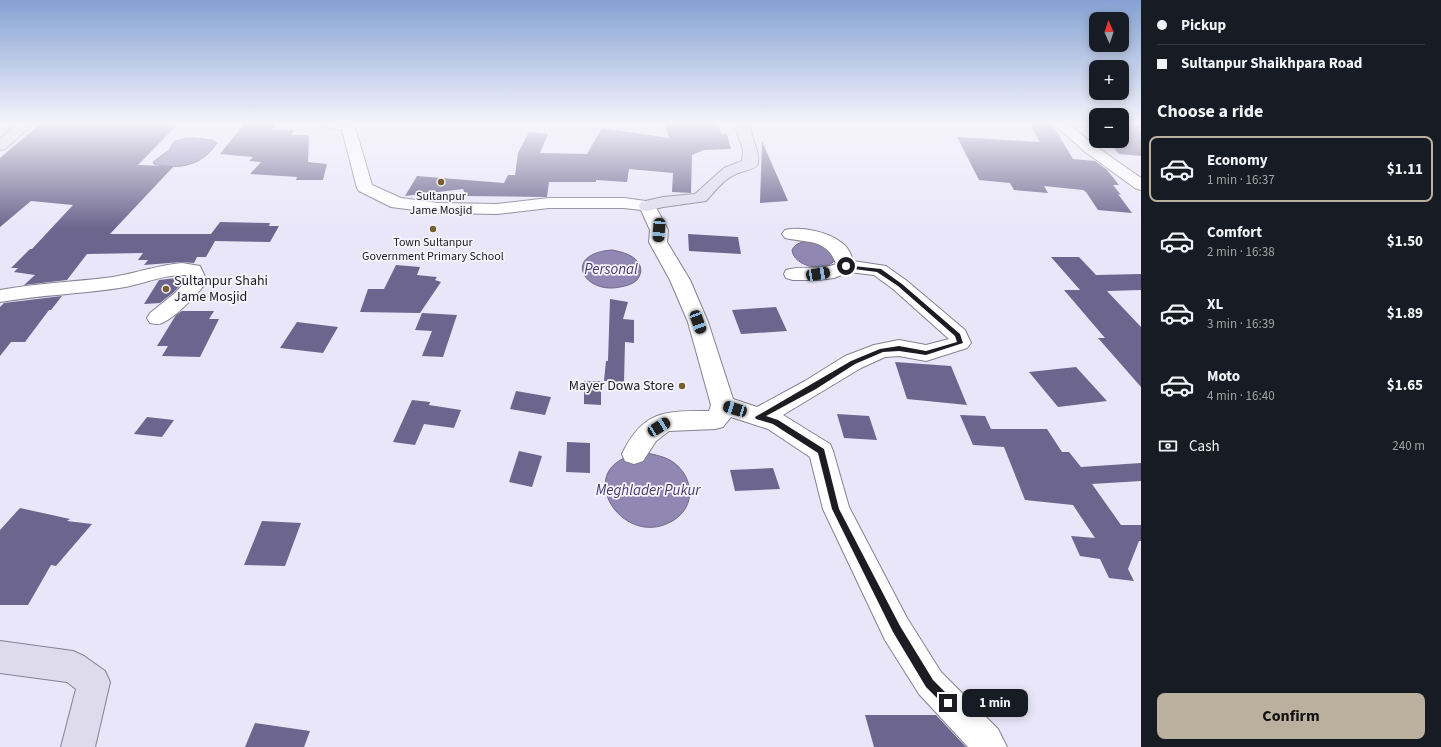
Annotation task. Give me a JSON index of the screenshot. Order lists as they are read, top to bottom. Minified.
{"water":["Personal","Meghlader Pukur"],"places":["Sultanpur Jame Mosjid","Town Sultanpur Government Primary School","Sultanpur Shahi Jame Mosjid","Mayer Dowa Store"],"north":"top","page":{"banner":["Pickup","Sultanpur Shaikhpara Road"],"map_buttons":["+","−"],"heading":"Choose a ride","list":[{"name":"Economy","note":"1 min · 16:37","value":"$1.11"},{"name":"Comfort","note":"2 min · 16:38","value":"$1.50"},{"name":"XL","note":"3 min · 16:39","value":"$1.89"},{"name":"Moto","note":"4 min · 16:40","value":"$1.65"}],"pay":["Cash","240 m"],"buttons":"Confirm","bubble":"1 min"}}
